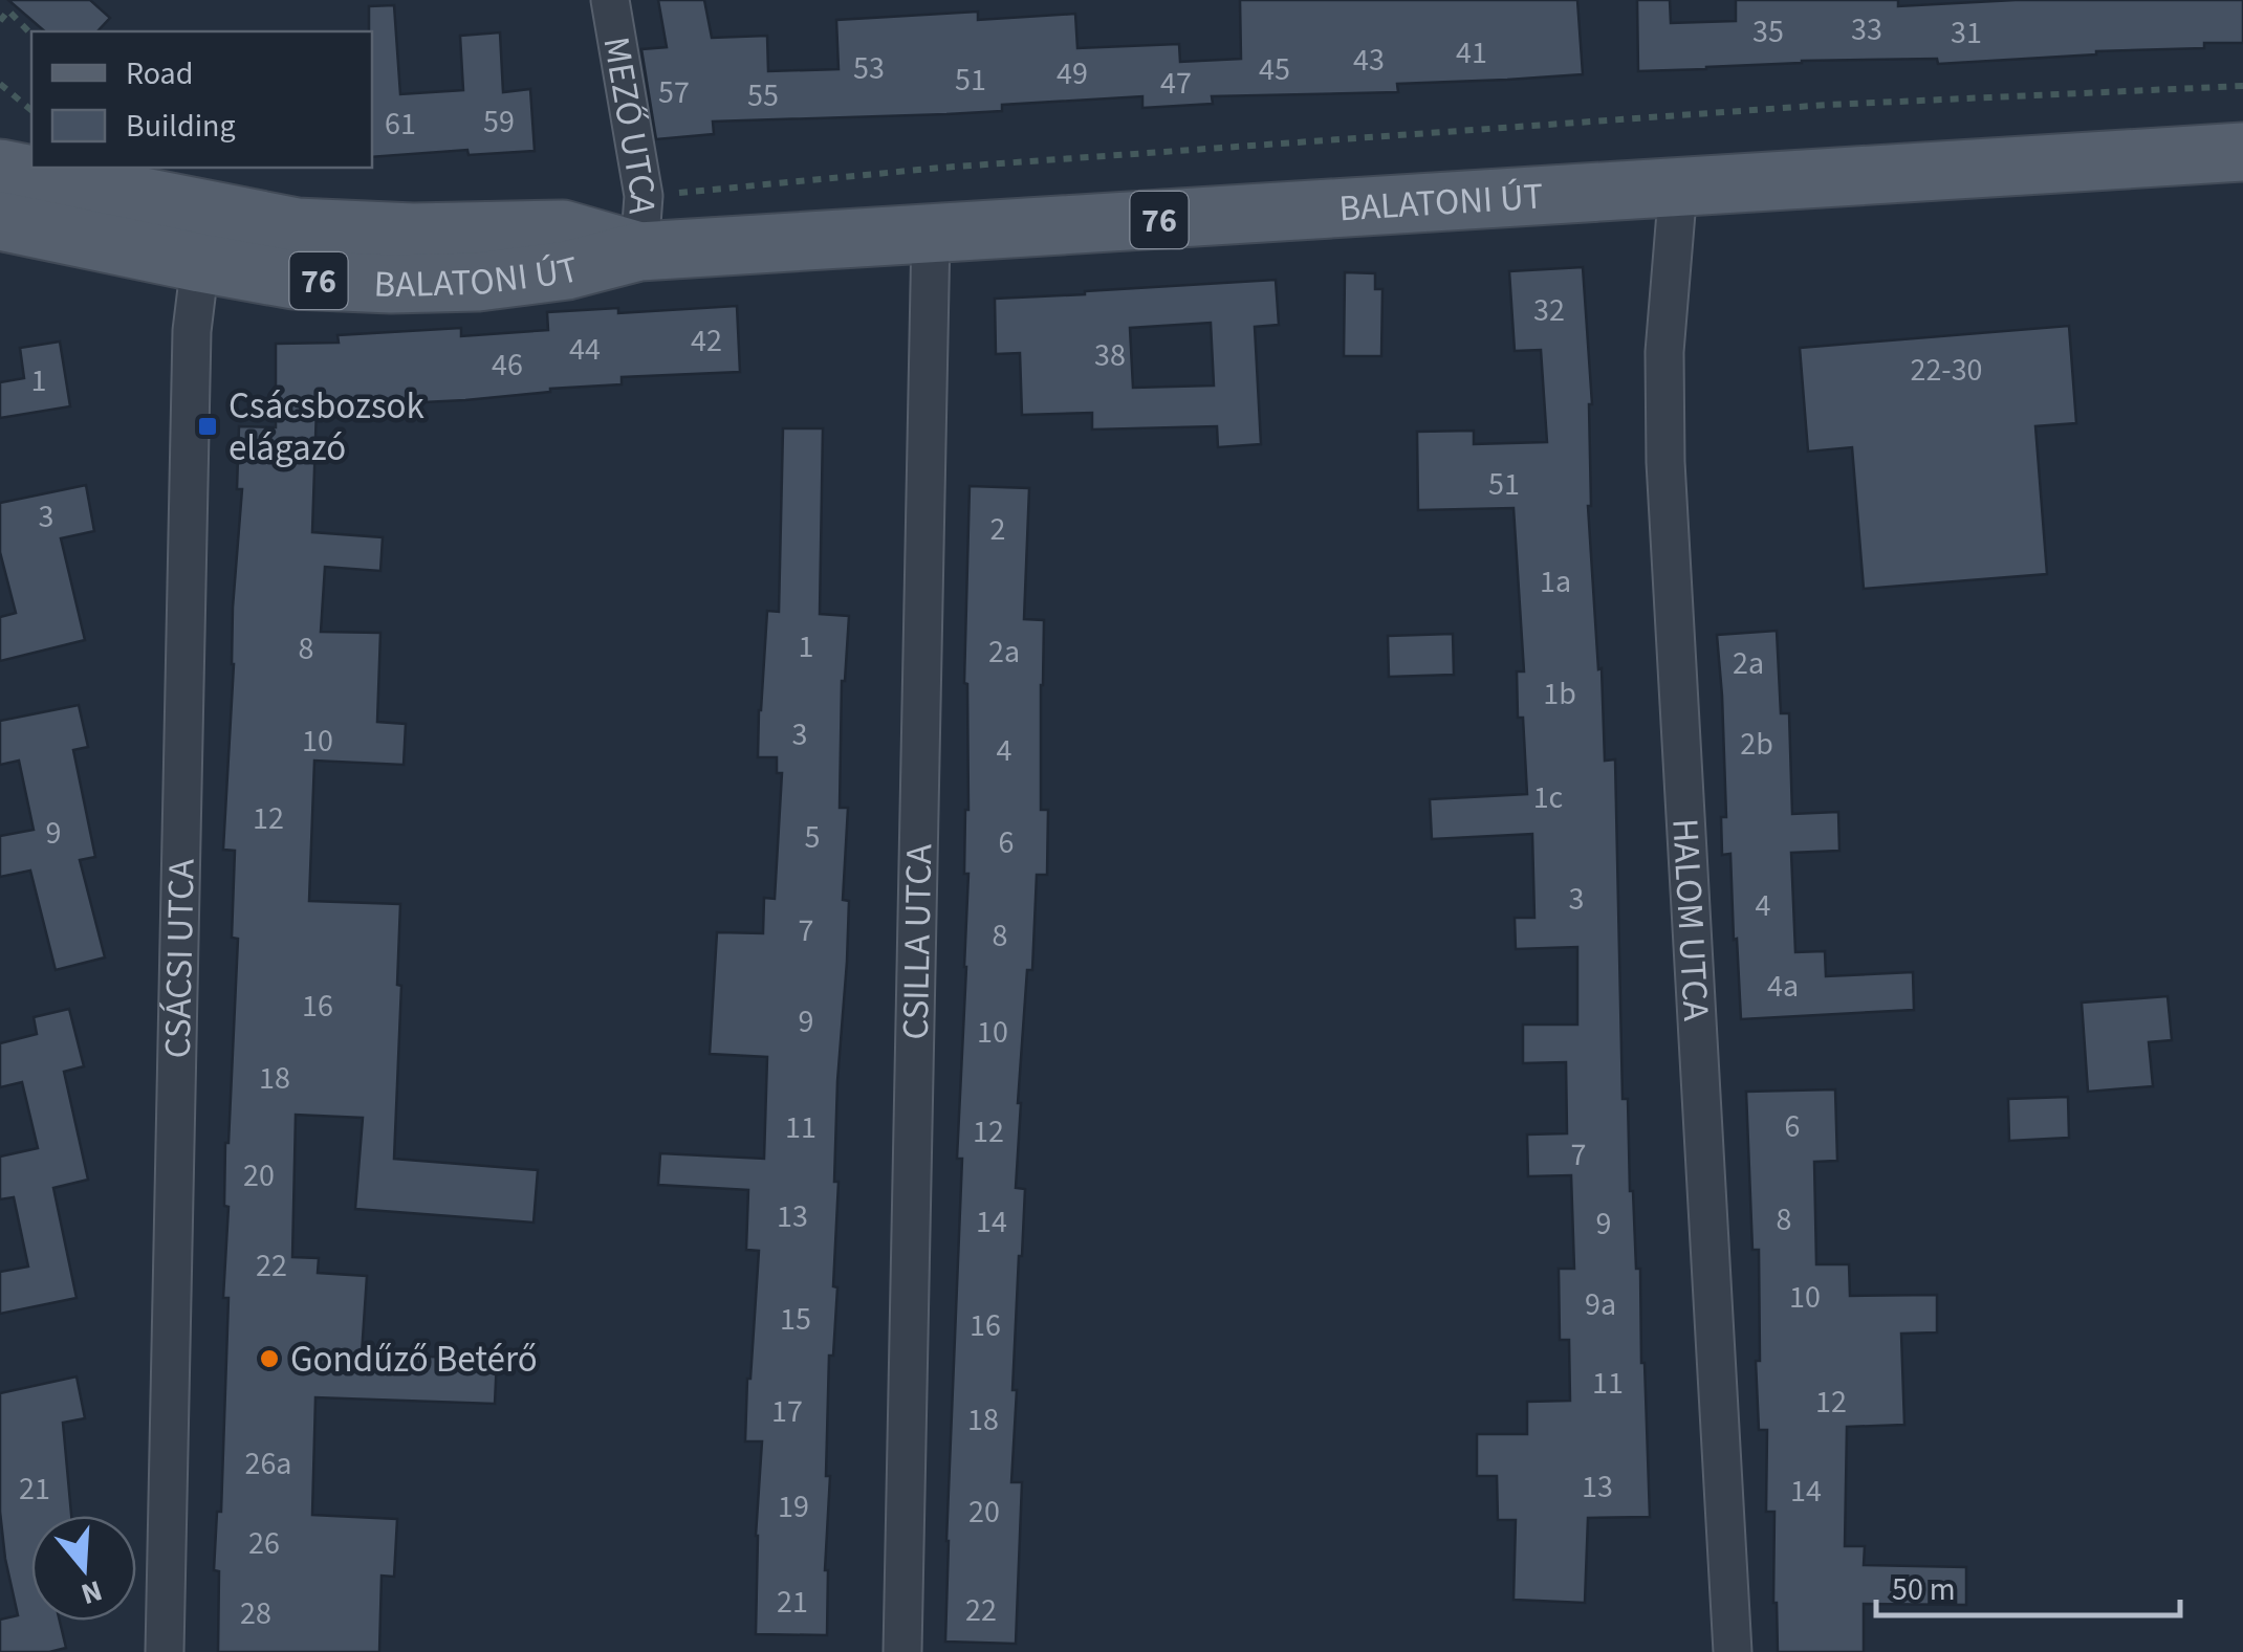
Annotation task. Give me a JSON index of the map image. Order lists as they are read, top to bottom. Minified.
{"streets":{"main road":["BALATONI ÚT","76"],"street":["MEZŐ UTCA","HALOM UTCA","CSILLA UTCA","CSÁCSI UTCA"]},"crossings":[["MEZŐ UTCA","BALATONI ÚT"],["BALATONI ÚT","HALOM UTCA"],["BALATONI ÚT","CSILLA UTCA"],["BALATONI ÚT","CSÁCSI UTCA"]],"places":{"transit":["Csácsbozsok elágazó"],"other":["Gondűző Betérő"]},"house_numbers":["33","35","31","41","43","53","45","49","51","47","57","55","59","61","32","42","44","38","46","22-30","1","51","3","2","1a","1","8","2a","2a","1b","3","10","2b","4","1c","12","9","5","6","3","4","7","8","4a","16","9","10","18","6","11","12","7","20","13","8","14","9","22","10","9a","15","16","11","12","17","18","26a","13","21","14","19","20","26","21","22","28"],"legend":["Road","Building"],"scale_bar":"50 m","north":"bottom"}
